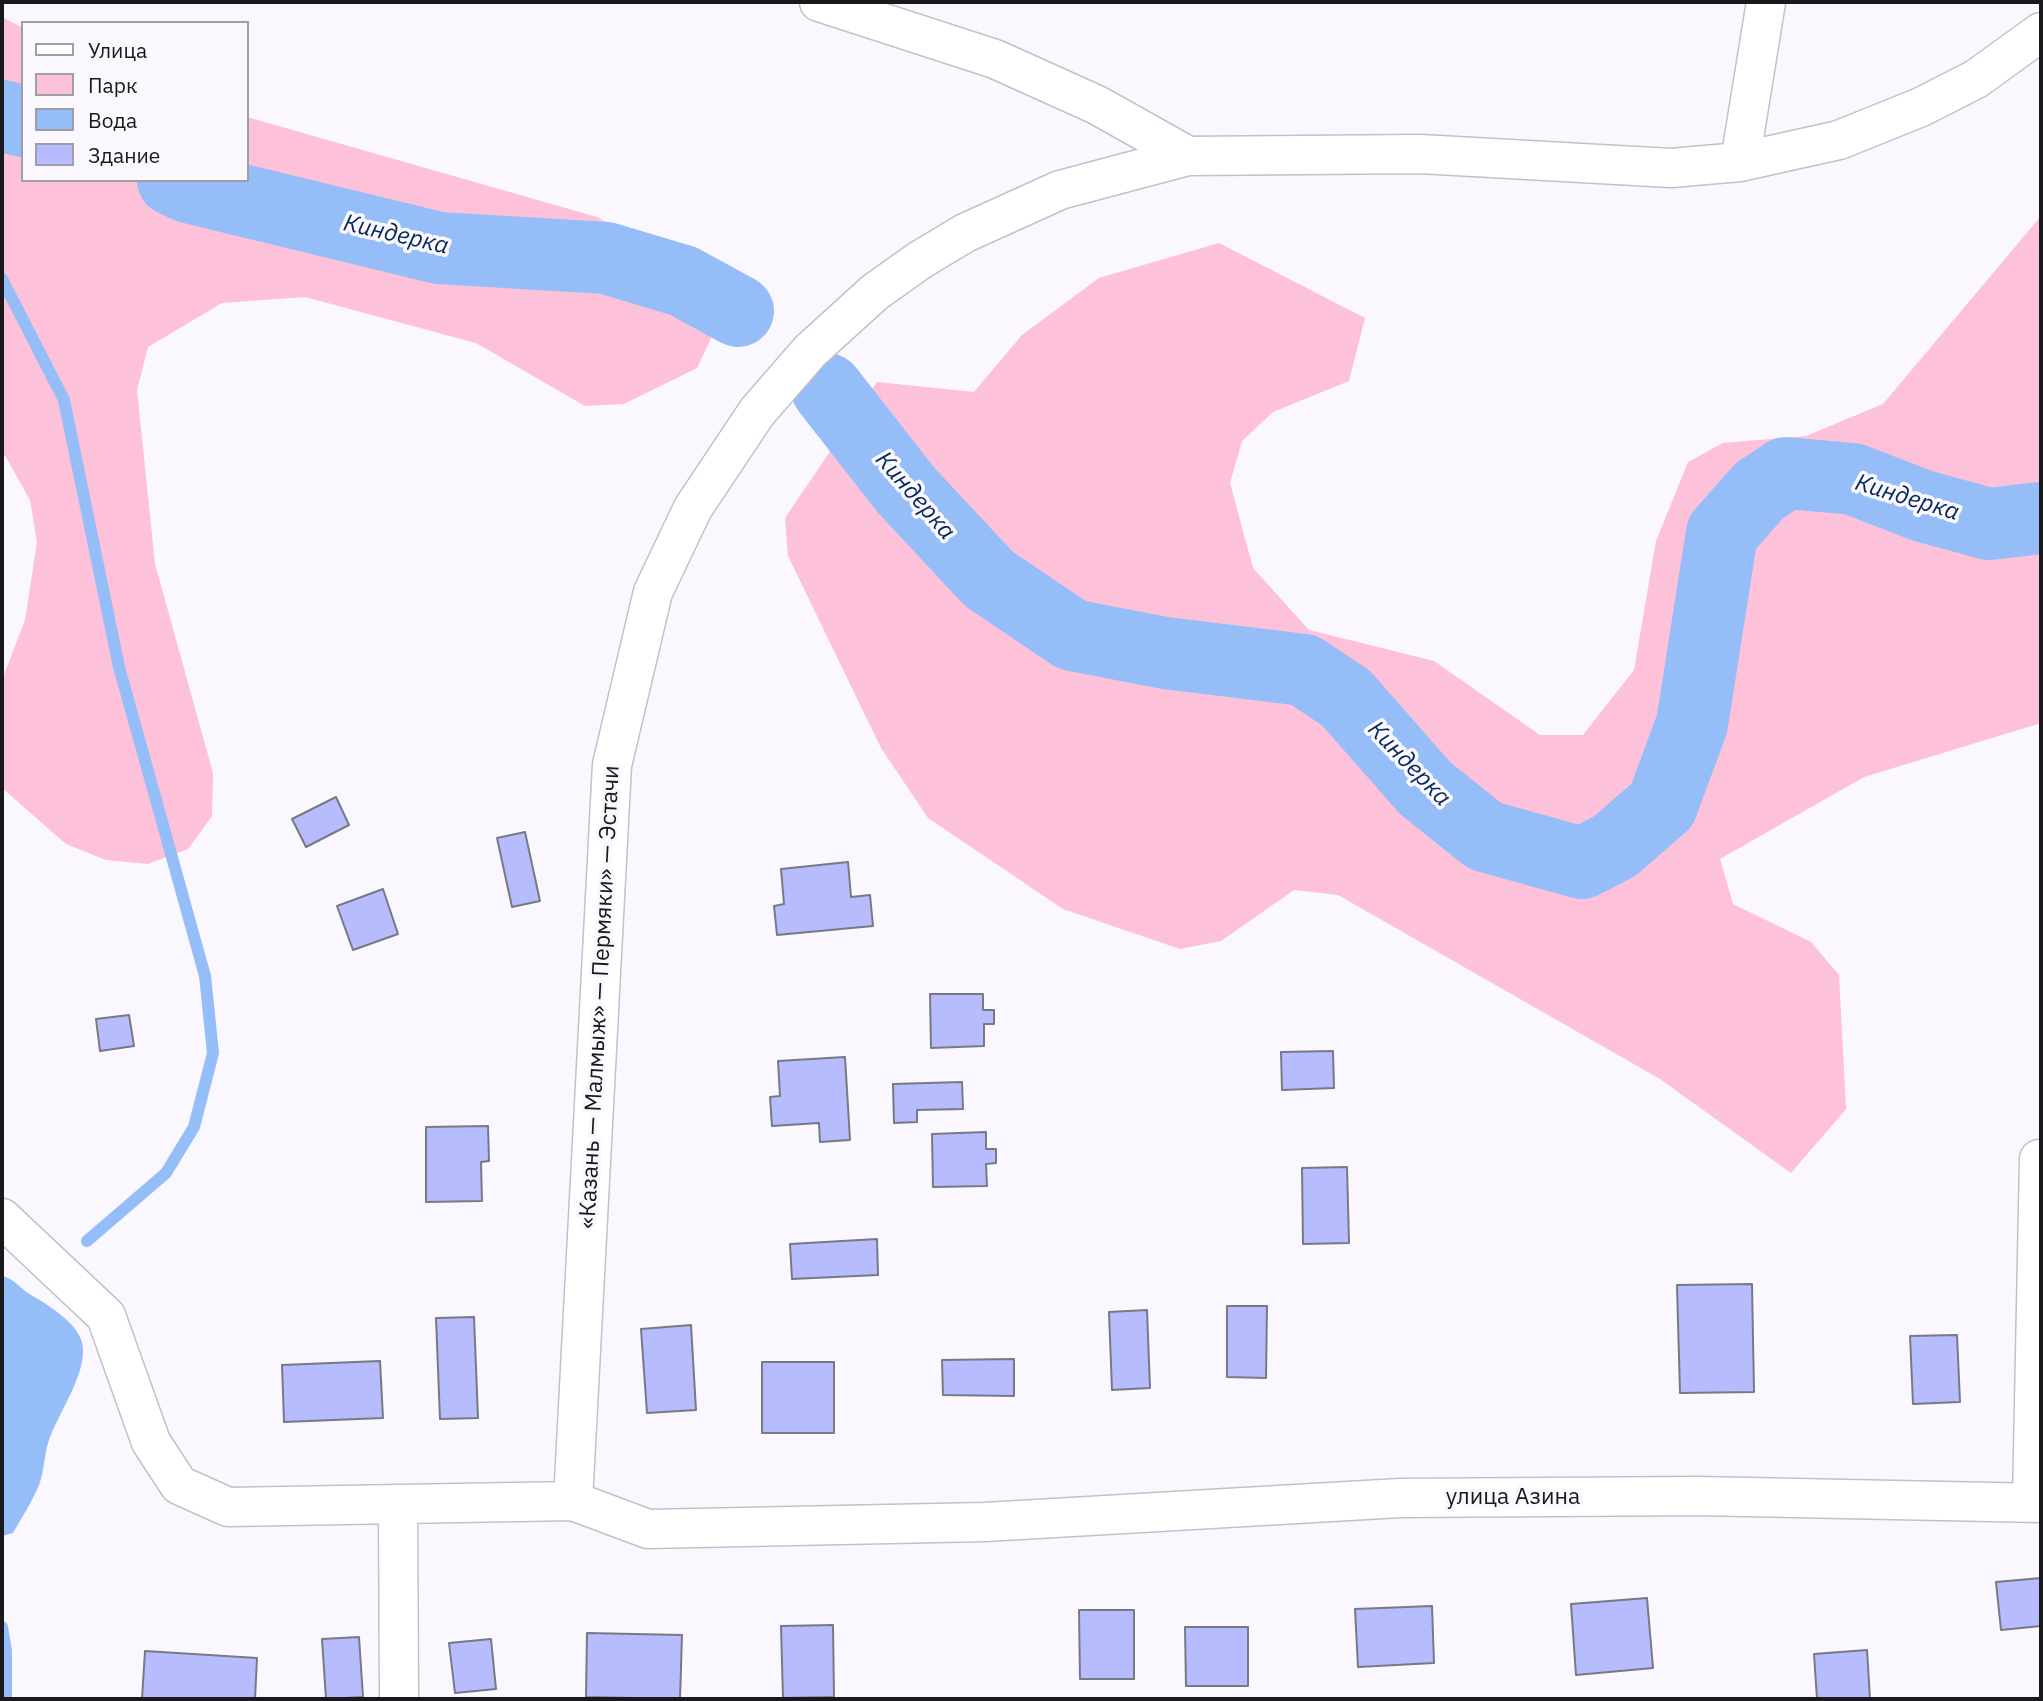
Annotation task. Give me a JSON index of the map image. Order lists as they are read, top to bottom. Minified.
{"streets":{"street":["«Казань — Малмыж» — Пермяки» — Эстачи","улица Азина"]},"crossings":[["«Казань — Малмыж» — Пермяки» — Эстачи","улица Азина"]],"water":["Киндерка"],"legend":["Улица","Парк","Вода","Здание"]}
